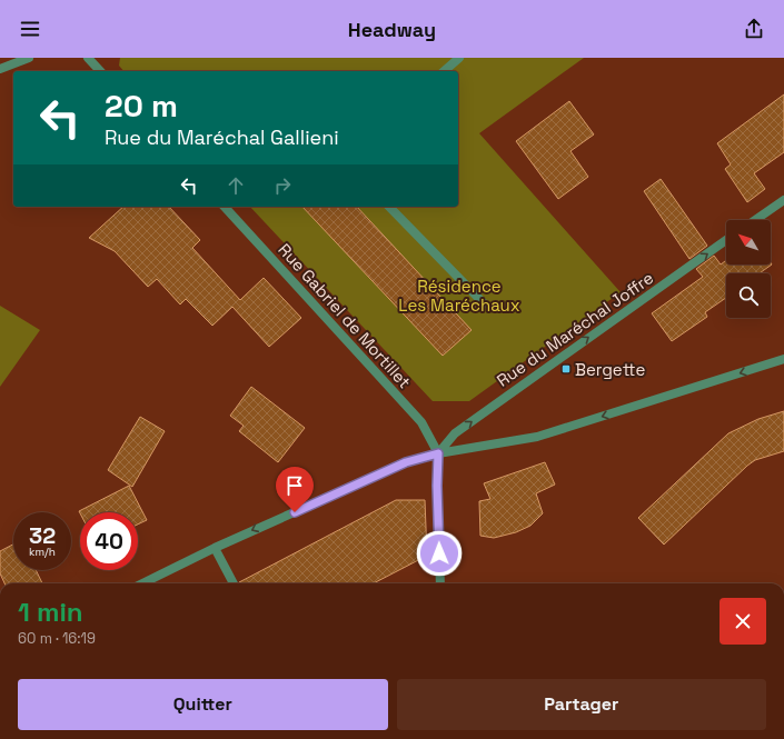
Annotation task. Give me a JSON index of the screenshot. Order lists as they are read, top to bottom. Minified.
{"streets":{"street":["Rue Gabriel de Mortillet","Rue du Maréchal Joffre"]},"crossings":[["Rue Gabriel de Mortillet","Rue du Maréchal Joffre"]],"parks":["Résidence Les Maréchaux"],"places":{"transit":["Bergette"]},"north":"top left","page":{"header":"Headway","turn":["20 m","Rue du Maréchal Gallieni"],"speed":"32 km/h","limit":"40","heading":["1 min","60 m · 16:19"],"buttons":["Quitter","Partager"]}}
